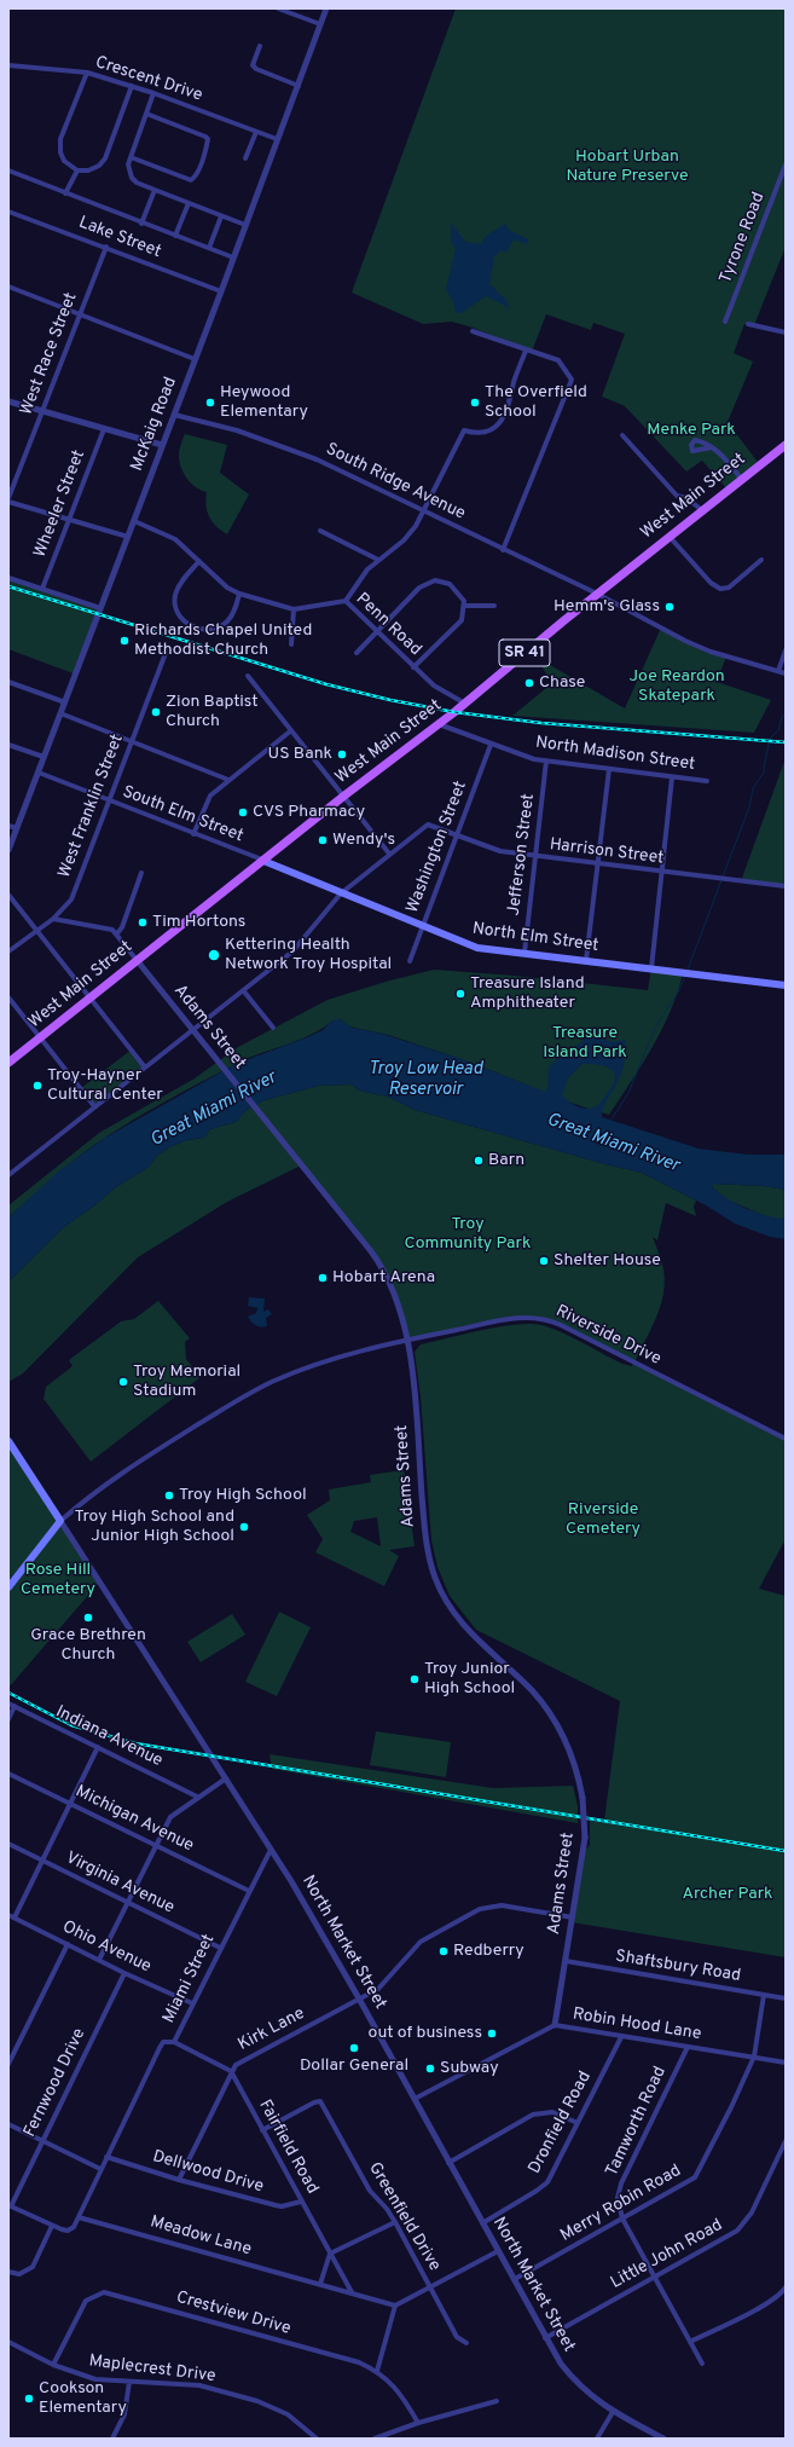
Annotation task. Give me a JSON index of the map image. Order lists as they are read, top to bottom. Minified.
{"streets":{"main road":["West Main Street","SR 41","North Elm Street","North Market Street"],"street":["Crescent Drive","Lake Street","Tyrone Road","West Race Street","McKaig Road","South Ridge Avenue","Wheeler Street","Penn Road","North Madison Street","West Franklin Street","South Elm Street","Washington Street","Harrison Street","Jefferson Street","Adams Street","Riverside Drive","Indiana Avenue","Michigan Avenue","Virginia Avenue","Ohio Avenue","Shaftsbury Road","Miami Street","Robin Hood Lane","Kirk Lane","Fernwood Drive","Tamworth Road","Dronfield Road","Fairfield Road","Dellwood Drive","Merry Robin Road","Greenfield Drive","Meadow Lane","Little John Road","Crestview Drive","Maplecrest Drive"]},"crossings":[["Crescent Drive","McKaig Road"],["Lake Street","West Race Street"],["Lake Street","McKaig Road"],["McKaig Road","South Ridge Avenue"],["McKaig Road","Penn Road"],["McKaig Road","South Elm Street"],["South Ridge Avenue","West Main Street"],["West Main Street","Penn Road"],["West Main Street","North Madison Street"],["West Main Street","South Elm Street"],["West Main Street","North Elm Street"],["West Main Street","Adams Street"],["North Madison Street","Washington Street"],["North Madison Street","Jefferson Street"],["West Franklin Street","South Elm Street"],["South Elm Street","North Elm Street"],["Washington Street","Harrison Street"],["Washington Street","North Elm Street"],["Harrison Street","Jefferson Street"],["Jefferson Street","North Elm Street"],["Adams Street","Riverside Drive"],["Adams Street","Shaftsbury Road"],["Adams Street","Robin Hood Lane"],["Adams Street","Kirk Lane"],["Riverside Drive","North Market Street"],["Michigan Avenue","Miami Street"],["Virginia Avenue","Miami Street"],["North Market Street","Miami Street"],["North Market Street","Robin Hood Lane"],["North Market Street","Kirk Lane"],["North Market Street","Dronfield Road"],["North Market Street","Merry Robin Road"],["North Market Street","Little John Road"],["Ohio Avenue","Miami Street"],["Ohio Avenue","Fernwood Drive"],["Shaftsbury Road","Merry Robin Road"],["Miami Street","Dellwood Drive"],["Miami Street","Meadow Lane"],["Robin Hood Lane","Tamworth Road"],["Robin Hood Lane","Dronfield Road"],["Robin Hood Lane","Merry Robin Road"],["Kirk Lane","Fairfield Road"],["Kirk Lane","Dellwood Drive"],["Tamworth Road","Merry Robin Road"],["Tamworth Road","Little John Road"],["Fairfield Road","Dellwood Drive"],["Fairfield Road","Greenfield Drive"],["Fairfield Road","Meadow Lane"],["Crestview Drive","Maplecrest Drive"]],"water":["Troy Low Head Reservoir","Great Miami River"],"parks":["Hobart Urban Nature Preserve","Menke Park","Joe Reardon Skatepark","Treasure Island Park","Troy Community Park","Riverside Cemetery","Rose Hill Cemetery","Archer Park"],"places":["Heywood Elementary","The Overfield School","Hemm's Glass","Richards Chapel United Methodist Church","Chase","Zion Baptist Church","US Bank","CVS Pharmacy","Wendy's","Tim Hortons","Kettering Health Network Troy Hospital","Treasure Island Amphitheater","Troy-Hayner Cultural Center","Barn","Shelter House","Hobart Arena","Troy Memorial Stadium","Troy High School","Troy High School and Junior High School","Grace Brethren Church","Troy Junior High School","Redberry","out of business","Dollar General","Subway","Cookson Elementary"]}
